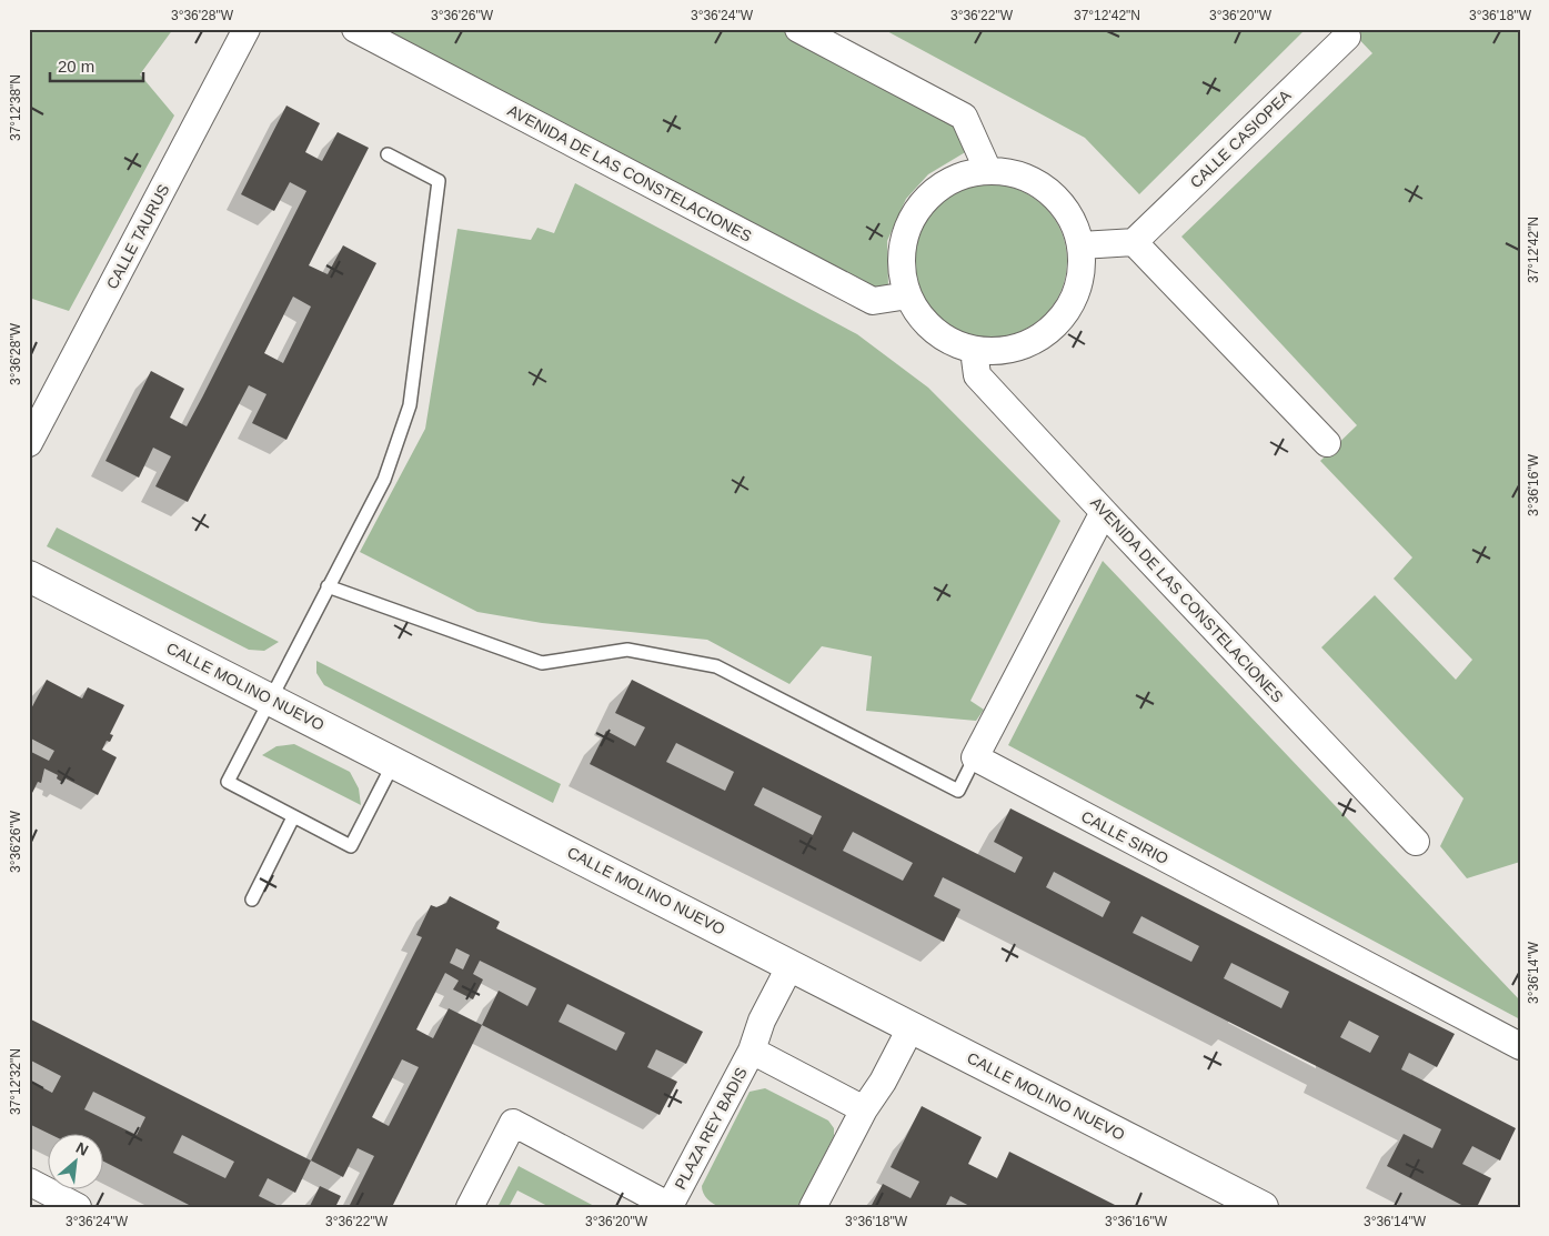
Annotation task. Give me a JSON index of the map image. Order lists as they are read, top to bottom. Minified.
{"streets":{"street":["CALLE CASIOPEA","AVENIDA DE LAS CONSTELACIONES","CALLE TAURUS","CALLE MOLINO NUEVO","CALLE SIRIO","PLAZA REY BADIS"]},"crossings":[["CALLE MOLINO NUEVO","PLAZA REY BADIS"]],"scale_bar":"20 m","north":"top right","coordinates":["3°36'28\"W","3°36'26\"W","3°36'24\"W","3°36'22\"W","37°12'42\"N","3°36'20\"W","3°36'18\"W","37°12'38\"N","3°36'16\"W","3°36'14\"W","37°12'32\"N"]}
